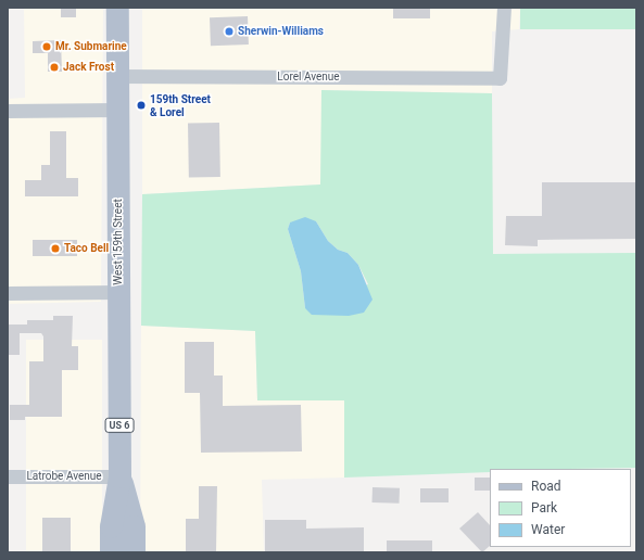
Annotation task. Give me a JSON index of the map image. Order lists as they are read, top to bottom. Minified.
{"streets":{"main road":["West 159th Street","US 6"],"street":["Lorel Avenue","Latrobe Avenue"]},"crossings":[["Lorel Avenue","West 159th Street"],["West 159th Street","Latrobe Avenue"]],"places":["Sherwin-Williams","Mr. Submarine","Jack Frost","159th Street & Lorel","Taco Bell"],"legend":["Road","Park","Water"]}
